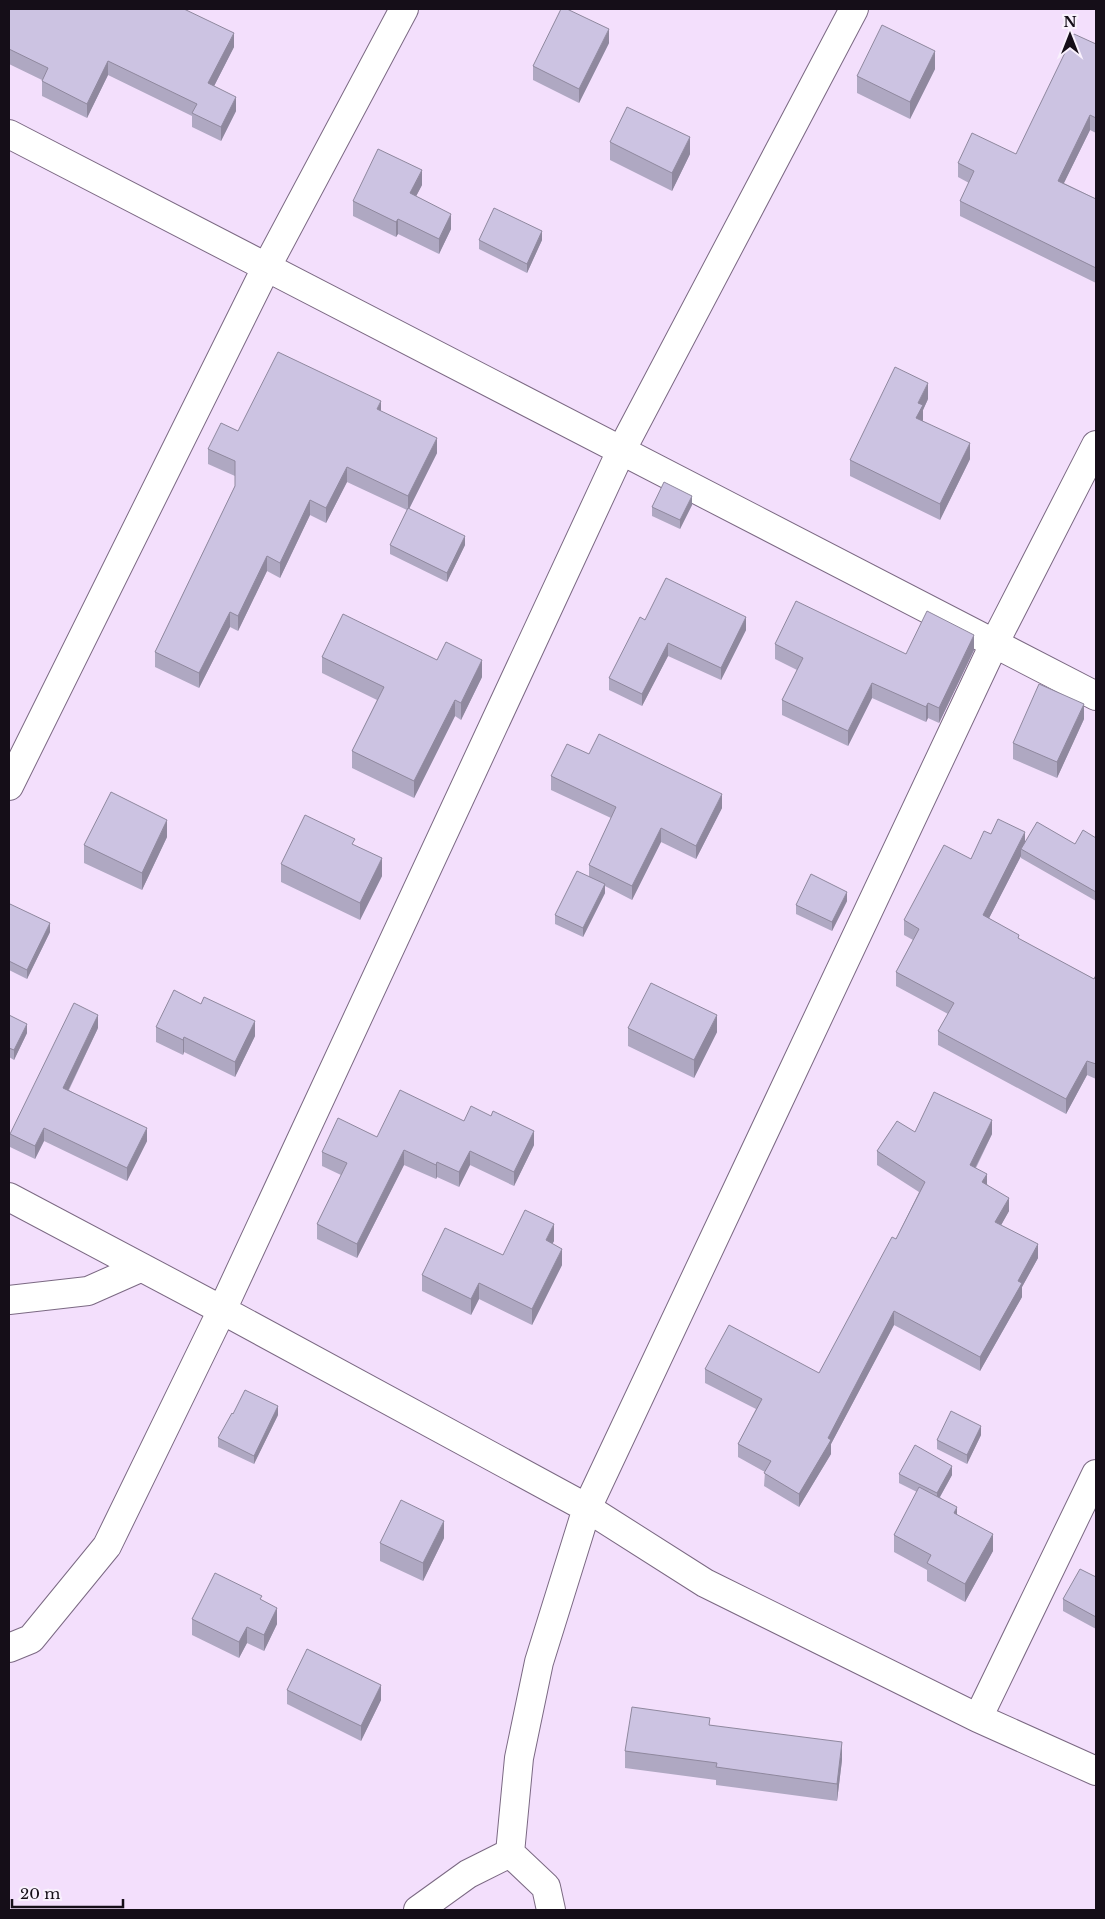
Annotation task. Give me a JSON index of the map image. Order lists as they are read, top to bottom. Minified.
{"scale_bar":"20 m","north":"top"}
